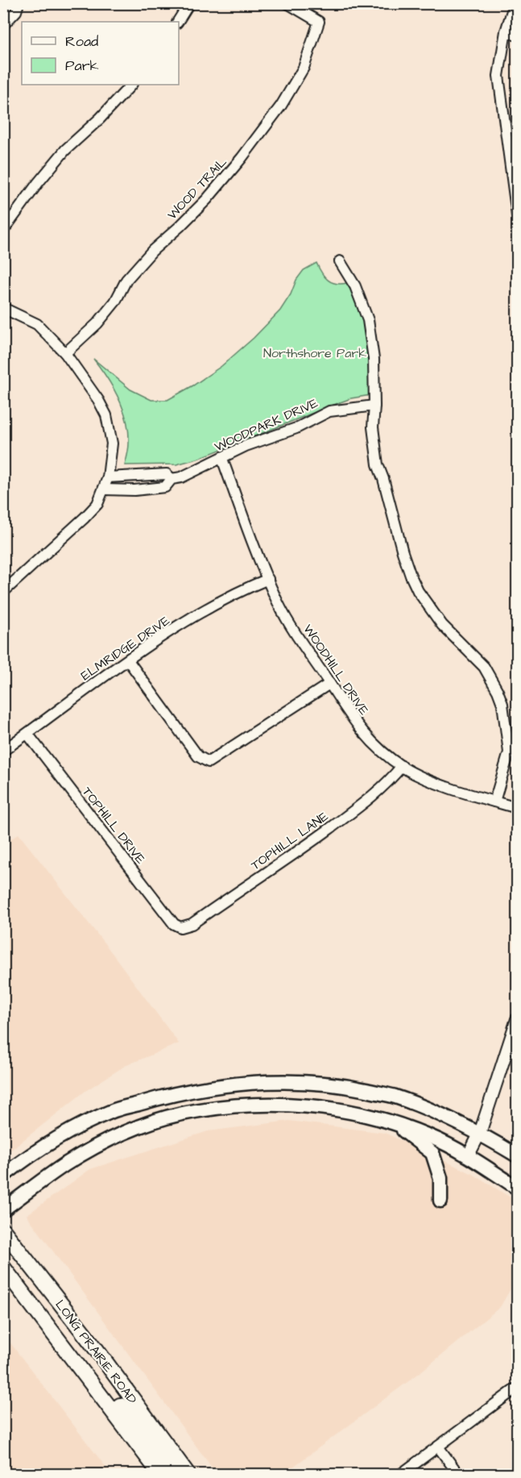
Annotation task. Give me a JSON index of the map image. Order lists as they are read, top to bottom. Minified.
{"streets":{"main road":["LONG PRAIRIE ROAD"],"street":["WOOD TRAIL","WOODPARK DRIVE","ELMRIDGE DRIVE","WOODHILL DRIVE","TOPHILL DRIVE","TOPHILL LANE"]},"crossings":[["WOODPARK DRIVE","WOODHILL DRIVE"],["ELMRIDGE DRIVE","WOODHILL DRIVE"],["ELMRIDGE DRIVE","TOPHILL DRIVE"],["WOODHILL DRIVE","TOPHILL LANE"],["TOPHILL DRIVE","TOPHILL LANE"]],"parks":["Northshore Park"],"legend":["Road","Park"]}
